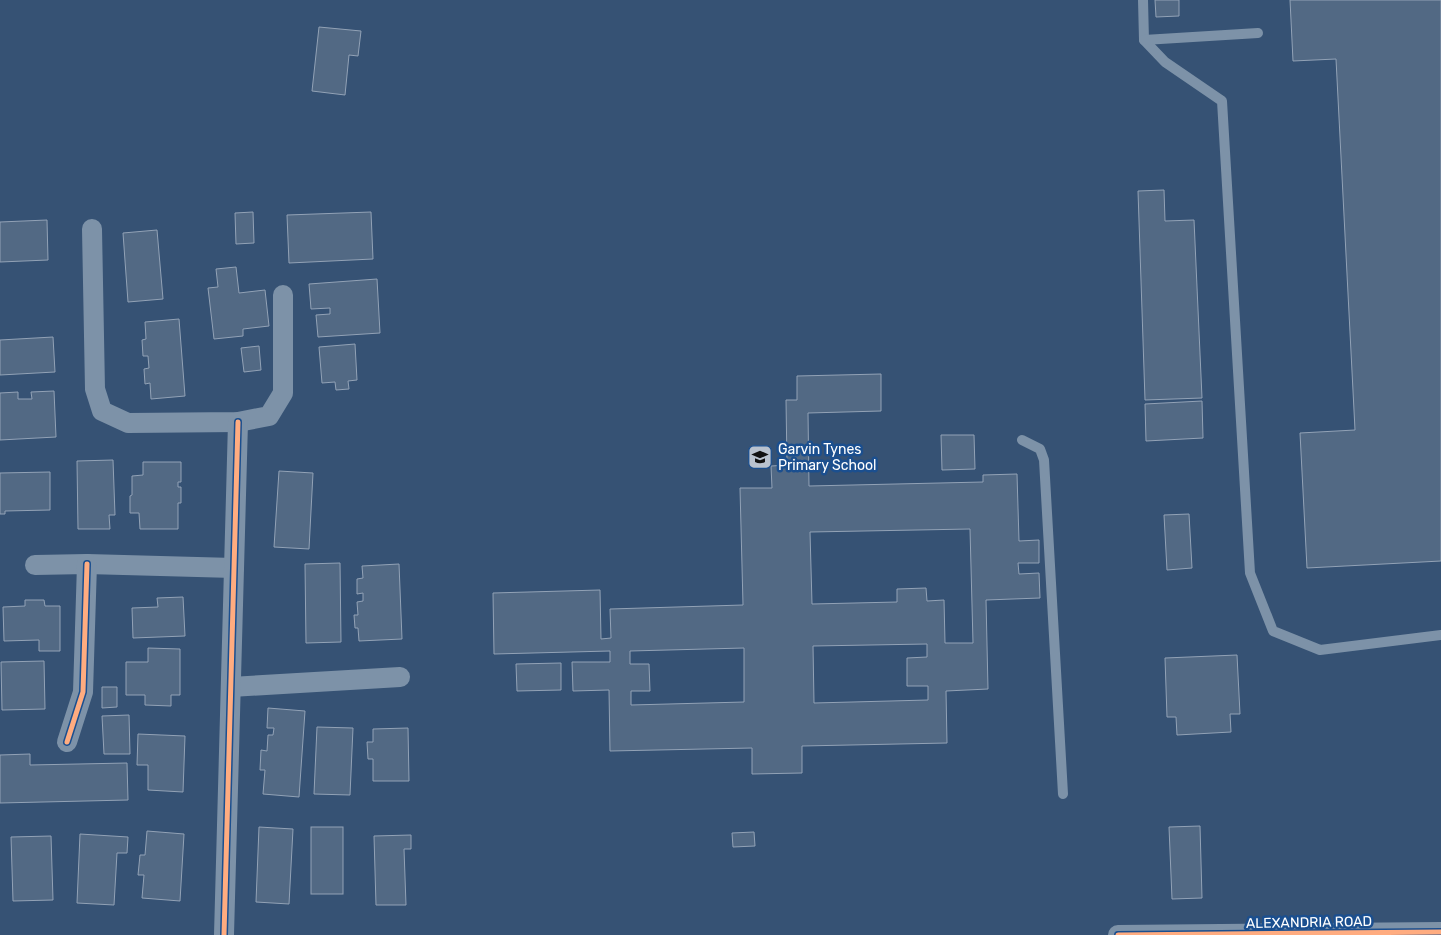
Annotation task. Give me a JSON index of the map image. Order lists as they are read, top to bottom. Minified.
{"streets":{"street":["ALEXANDRIA ROAD"]},"places":{"school or university":["Garvin Tynes Primary School"]}}
